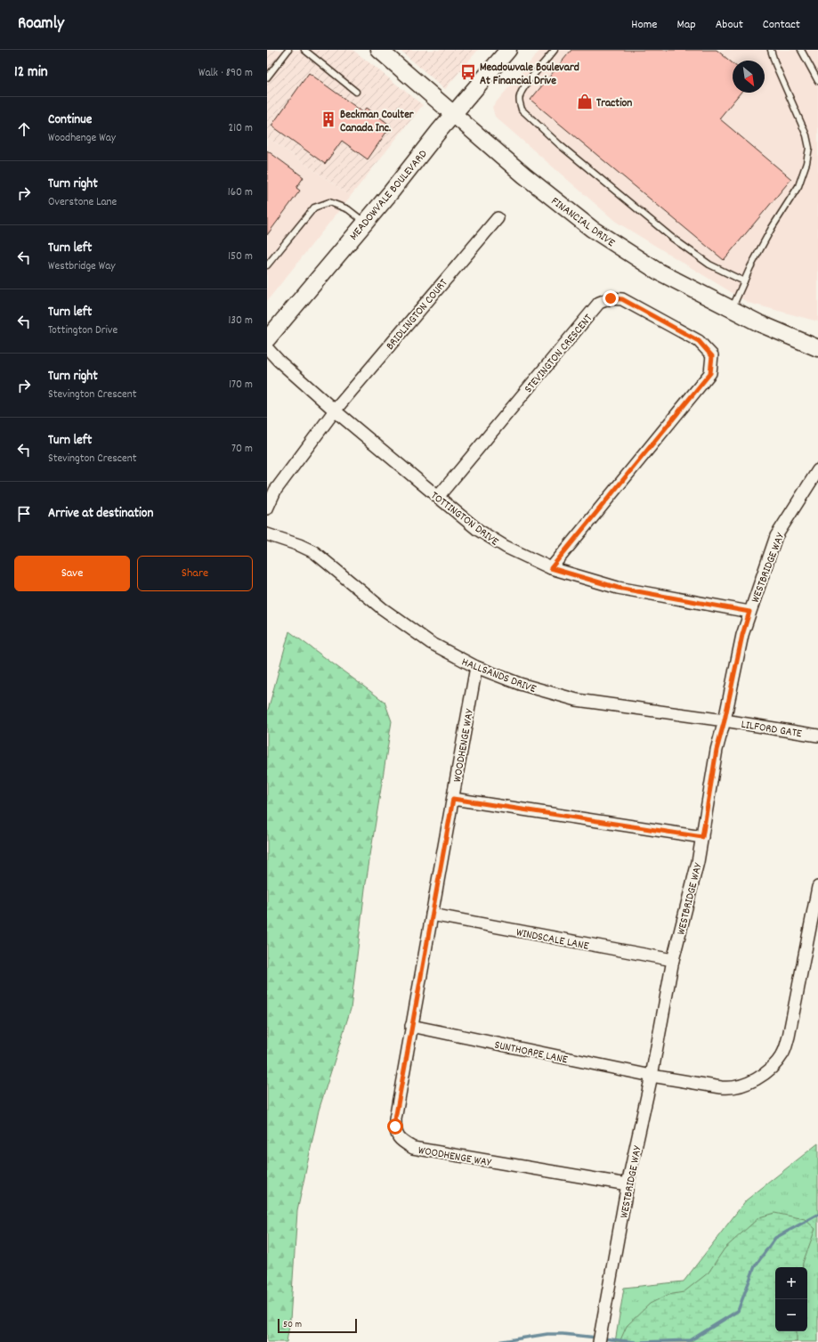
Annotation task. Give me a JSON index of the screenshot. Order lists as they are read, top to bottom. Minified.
{"streets":{"street":["MEADOWVALE BOULEVARD","FINANCIAL DRIVE","BRIDLINGTON COURT","STEVINGTON CRESCENT","TOTTINGTON DRIVE","WESTBRIDGE WAY","HALLSANDS DRIVE","LILFORD GATE","WOODHENGE WAY","WINDSCALE LANE","SUNTHORPE LANE"]},"crossings":[["MEADOWVALE BOULEVARD","FINANCIAL DRIVE"],["BRIDLINGTON COURT","TOTTINGTON DRIVE"],["STEVINGTON CRESCENT","TOTTINGTON DRIVE"],["TOTTINGTON DRIVE","WESTBRIDGE WAY"],["WESTBRIDGE WAY","HALLSANDS DRIVE"],["WESTBRIDGE WAY","LILFORD GATE"],["WESTBRIDGE WAY","WOODHENGE WAY"],["WESTBRIDGE WAY","WINDSCALE LANE"],["WESTBRIDGE WAY","SUNTHORPE LANE"],["HALLSANDS DRIVE","LILFORD GATE"],["HALLSANDS DRIVE","WOODHENGE WAY"],["WOODHENGE WAY","WINDSCALE LANE"],["WOODHENGE WAY","SUNTHORPE LANE"]],"places":{"bus stop":["Meadowvale Boulevard At Financial Drive"],"shop":["Traction"],"building":["Beckman Coulter Canada Inc."]},"scale_bar":"50 m","north":"bottom right","page":{"header":"Roamly","nav":["Home","Map","About","Contact"],"heading":["12 min","Walk · 890 m"],"list":[["Continue","Woodhenge Way","210 m"],["Turn right","Overstone Lane","160 m"],["Turn left","Westbridge Way","150 m"],["Turn left","Tottington Drive","130 m"],["Turn right","Stevington Crescent","170 m"],["Turn left","Stevington Crescent","70 m"],"Arrive at destination"],"buttons":["Save","Share"],"map_buttons":["+","−"],"scale":"50 m"}}
